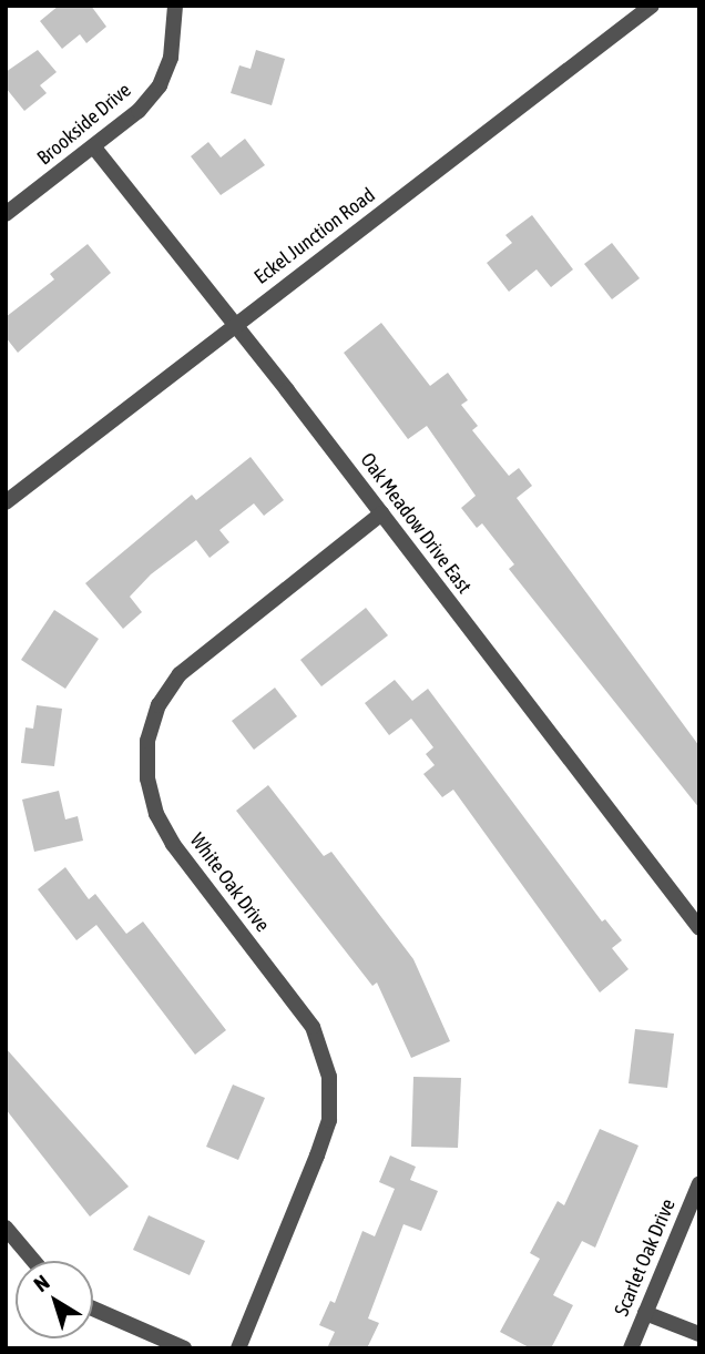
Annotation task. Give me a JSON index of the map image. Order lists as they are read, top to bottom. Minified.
{"streets":{"street":["Brookside Drive","Eckel Junction Road","Oak Meadow Drive East","White Oak Drive","Scarlet Oak Drive"]},"crossings":[["Brookside Drive","Oak Meadow Drive East"],["Eckel Junction Road","Oak Meadow Drive East"],["Oak Meadow Drive East","White Oak Drive"]],"north":"top left"}
